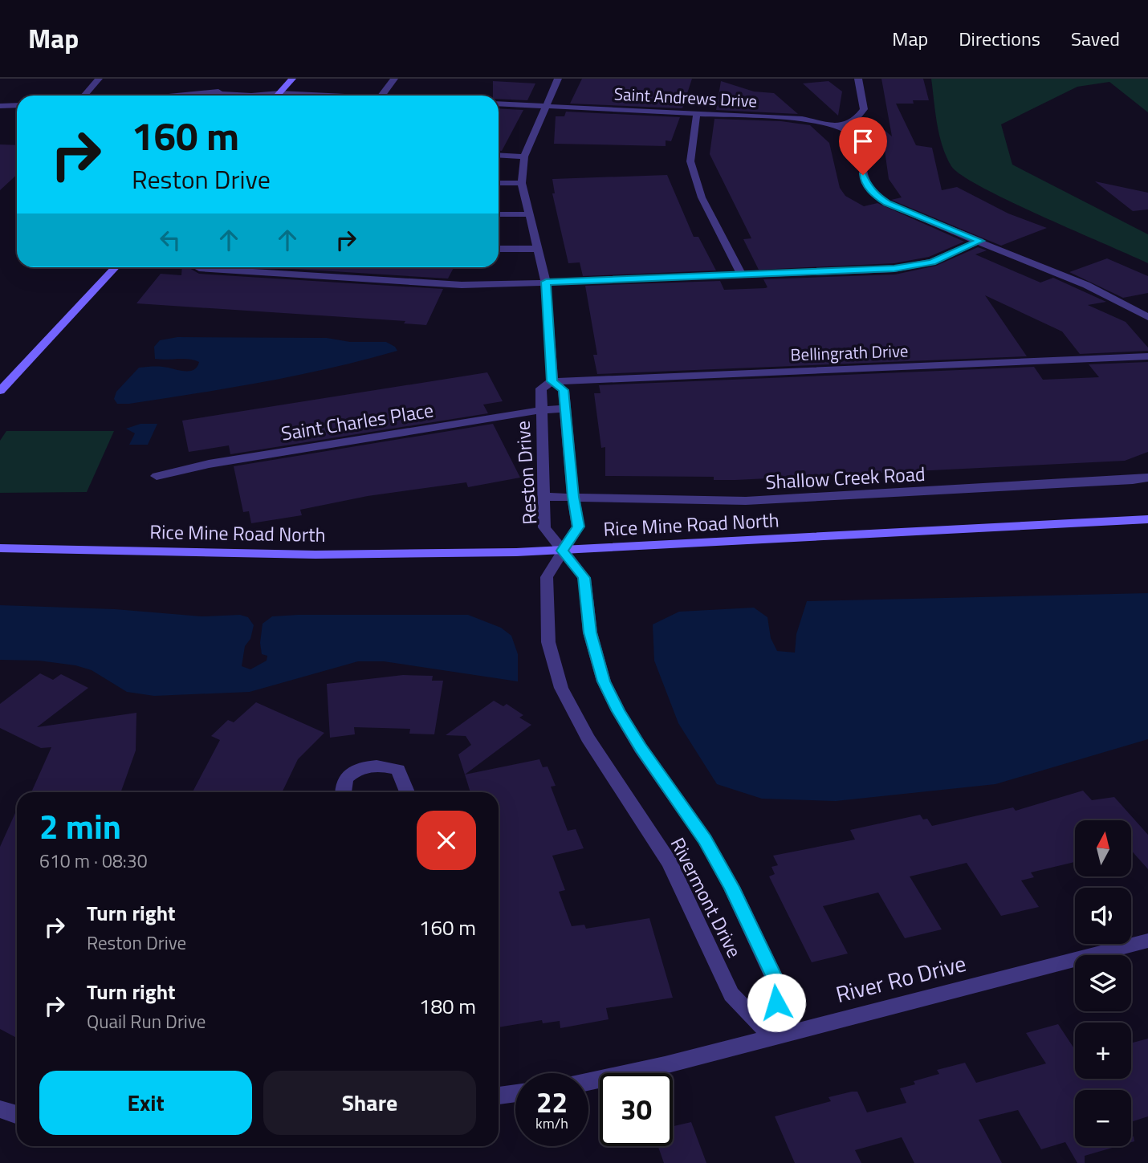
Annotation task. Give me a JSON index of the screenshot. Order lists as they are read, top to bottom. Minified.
{"streets":{"main road":["Rice Mine Road North"],"street":["Saint Andrews Drive","Bellingrath Drive","Saint Charles Place","Reston Drive","Shallow Creek Road","Rivermont Drive","River Ro Drive"]},"crossings":[["Bellingrath Drive","Reston Drive"],["Saint Charles Place","Reston Drive"],["Reston Drive","Shallow Creek Road"],["Reston Drive","Rice Mine Road North"],["Reston Drive","Rivermont Drive"],["Rice Mine Road North","Rivermont Drive"],["Rivermont Drive","River Ro Drive"]],"north":"top","page":{"header":"Map","nav":["Map","Directions","Saved"],"turn":["160 m","Reston Drive"],"heading":["2 min","610 m · 08:30"],"map_buttons":["+","−"],"list":[{"name":"Turn right","note":"Reston Drive","value":"160 m"},{"name":"Turn right","note":"Quail Run Drive","value":"180 m"}],"buttons":["Exit","Share"],"speed":"22 km/h","limit":"30"}}
